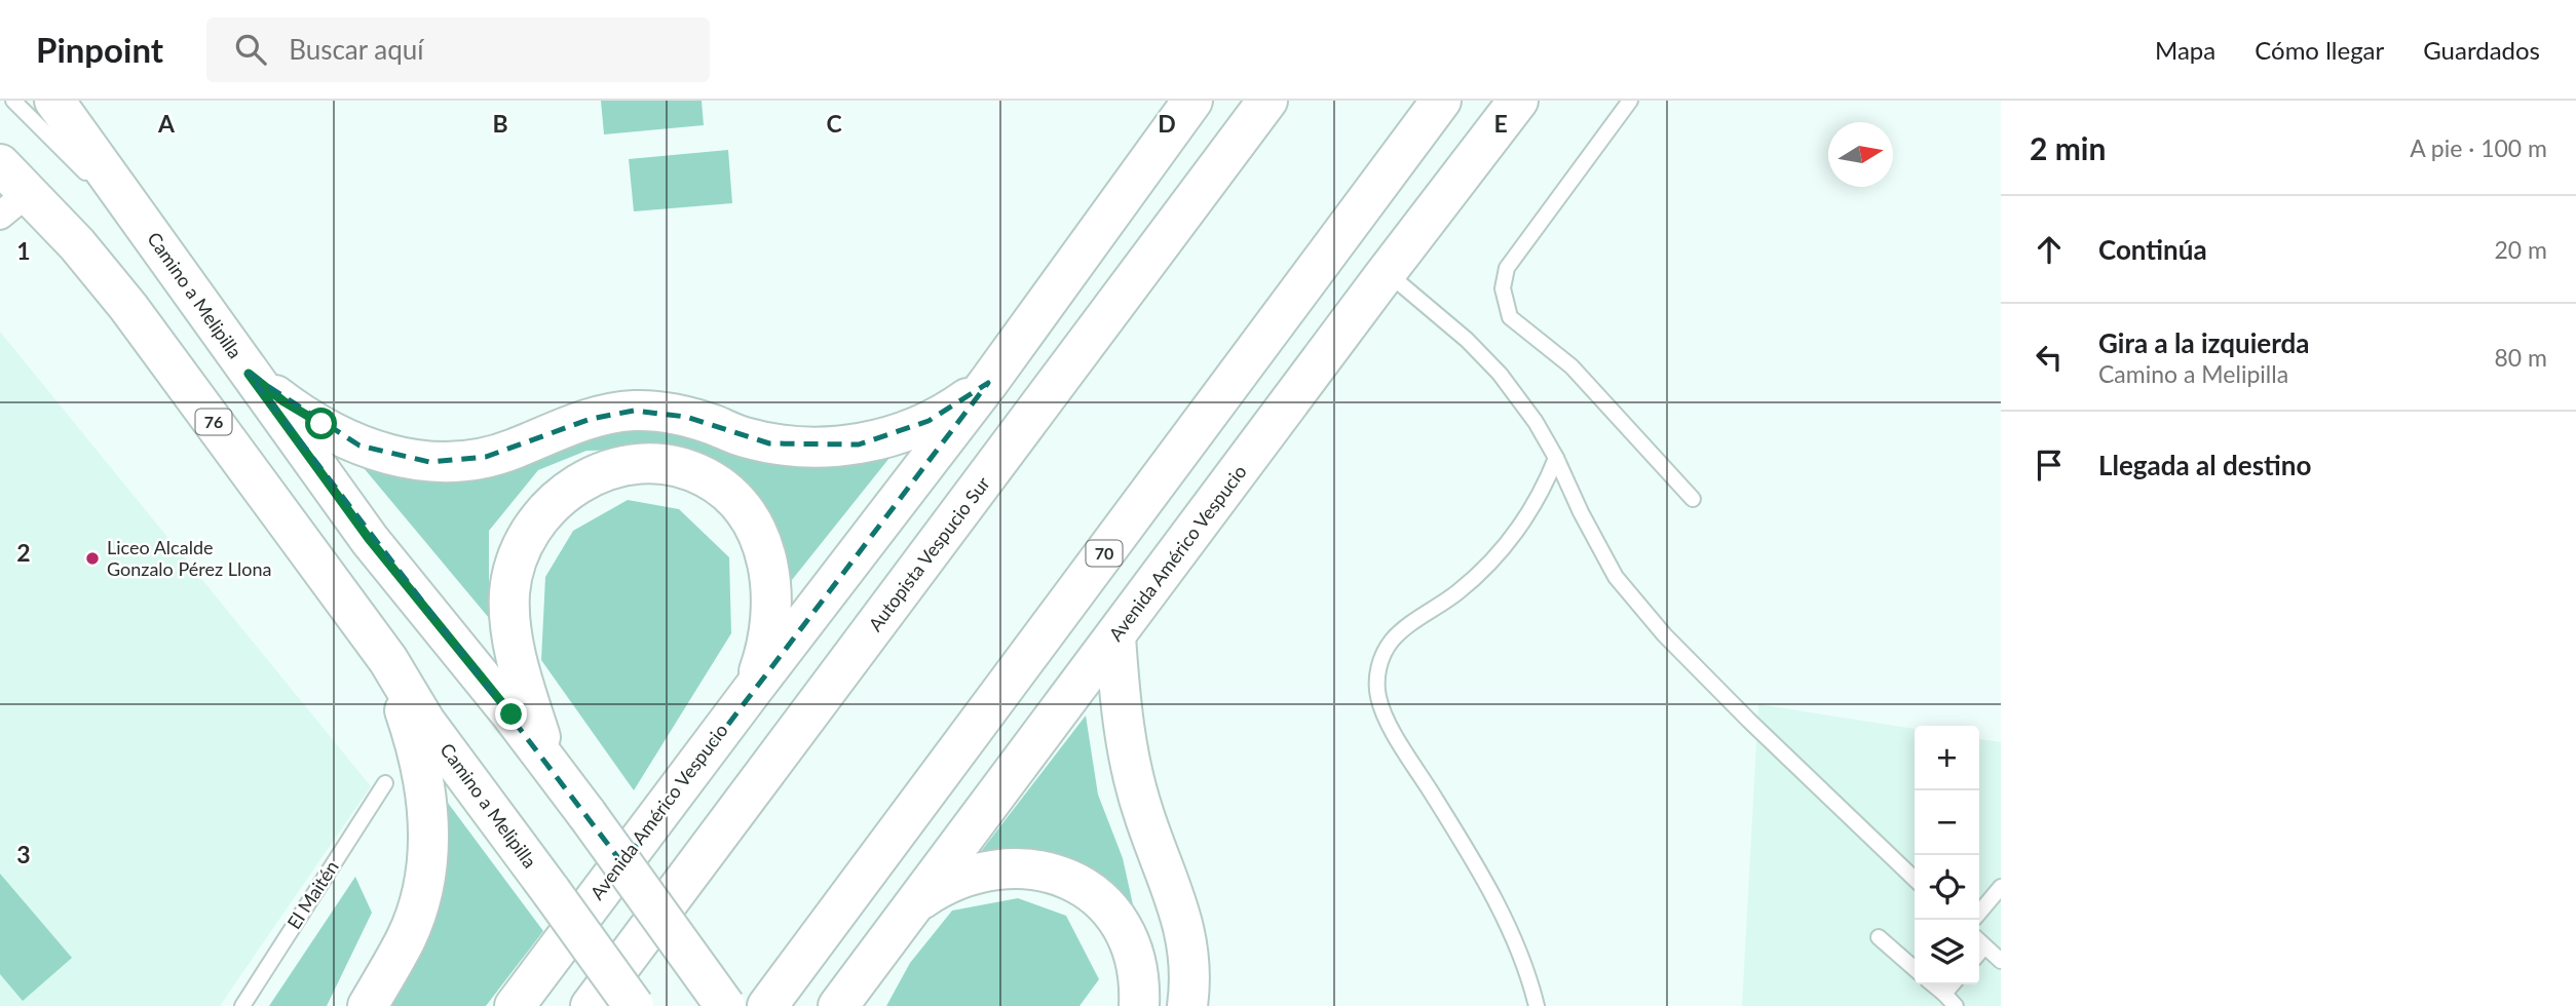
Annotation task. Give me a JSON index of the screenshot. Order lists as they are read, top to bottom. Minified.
{"streets":{"main road":["Camino a Melipilla","76","70","Avenida Américo Vespucio","Autopista Vespucio Sur"],"lane":["El Maitén"]},"places":["Liceo Alcalde Gonzalo Pérez Llona"],"north":"right","page":{"header":"Pinpoint","search":"Buscar aquí","nav":["Mapa","Cómo llegar","Guardados"],"heading":["2 min","A pie · 100 m"],"list":[["Continúa","20 m"],["Gira a la izquierda","Camino a Melipilla","80 m"],"Llegada al destino"],"map_buttons":["+","−"]},"grid":{"columns":["A","B","C","D","E"],"rows":["1","2","3"]}}
